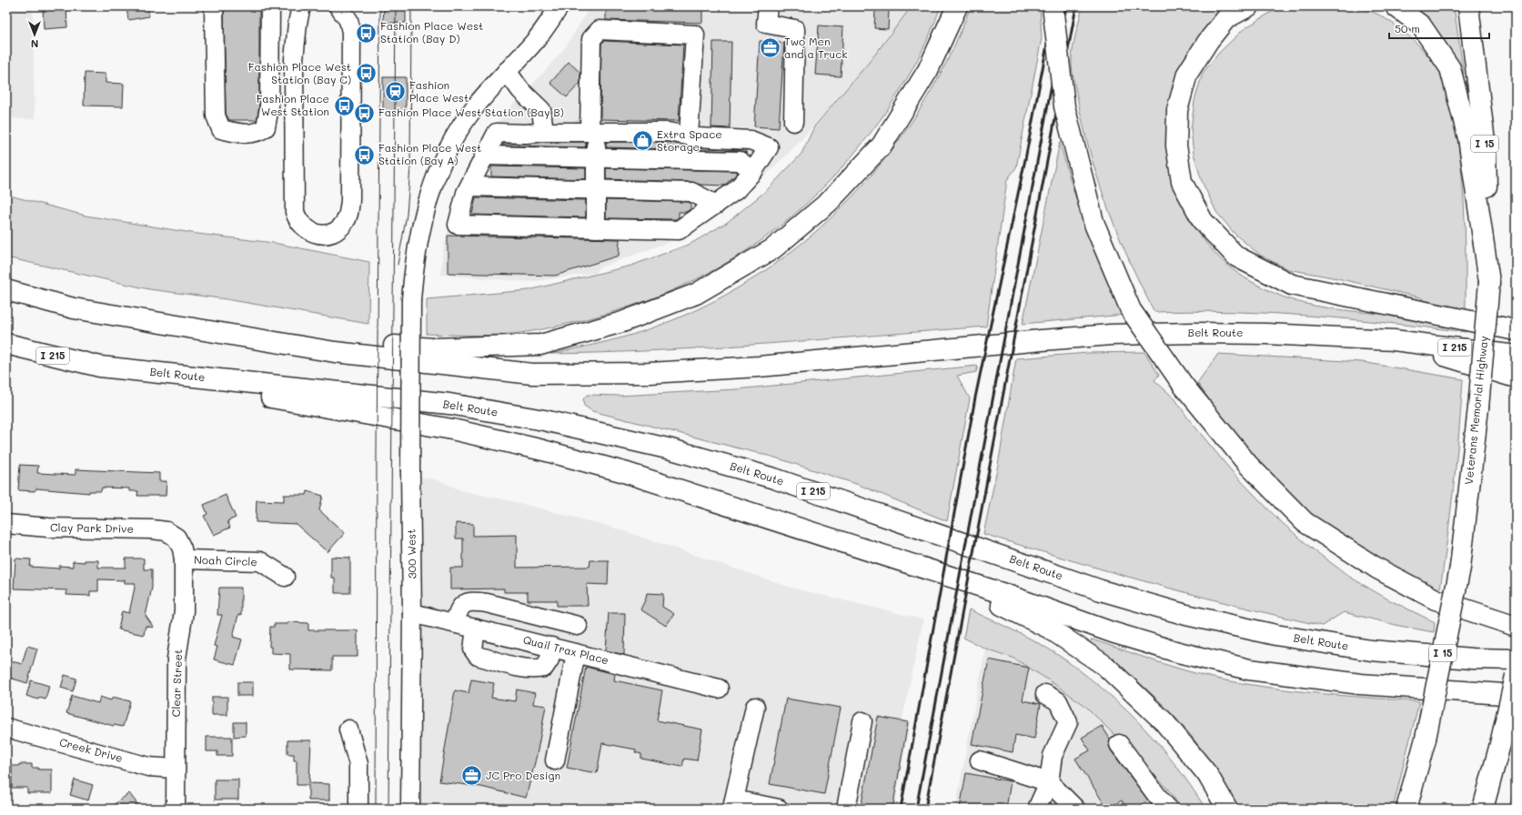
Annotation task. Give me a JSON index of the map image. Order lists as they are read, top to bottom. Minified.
{"streets":{"highway":["I 15","Belt Route","I 215","Veterans Memorial Highway"],"street":["Clay Park Drive","300 West","Noah Circle","Quail Trax Place","Clear Street","Creek Drive"]},"crossings":[["Clay Park Drive","Clear Street"],["300 West","Quail Trax Place"],["Noah Circle","Clear Street"],["Clear Street","Creek Drive"]],"places":{"bus stop":["Fashion Place West Station (Bay D)","Fashion Place West Station (Bay C)","Fashion Place West Station","Fashion Place West Station (Bay B)","Fashion Place West Station (Bay A)"],"office":["Two Men and a Truck","JC Pro Design"],"station":["Fashion Place West"],"shop":["Extra Space Storage"]},"scale_bar":"50 m","north":"bottom"}
